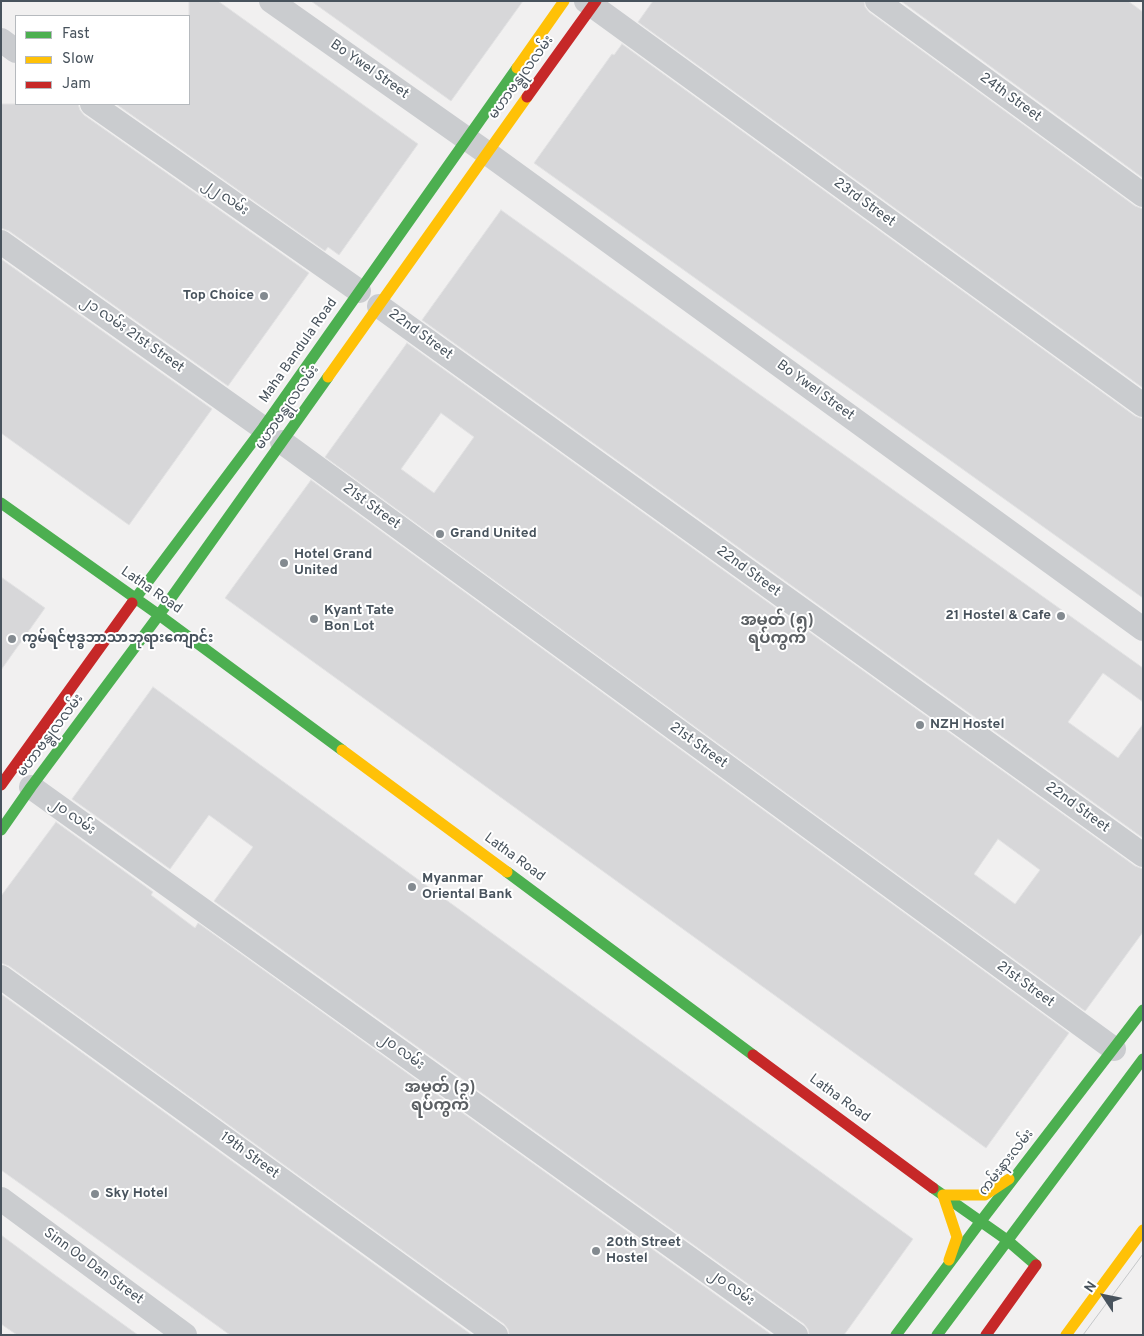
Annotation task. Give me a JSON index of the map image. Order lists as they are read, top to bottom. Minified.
{"streets":{"main road":["မဟာဗန္ဓုလလမ်း","Maha Bandula Road","Latha Road","ကမ်းနားလမ်း"],"street":["Bo Ywel Street","24th Street","၂၂ လမ်း","23rd Street","၂၁ လမ်း 21st Street","22nd Street","21st Street","၂၀ လမ်း","19th Street","Sinn Oo Dan Street"]},"crossings":[["Bo Ywel Street","မဟာဗန္ဓုလလမ်း"],["မဟာဗန္ဓုလလမ်း","၂၂ လမ်း"],["မဟာဗန္ဓုလလမ်း","23rd Street"],["မဟာဗန္ဓုလလမ်း","၂၁ လမ်း 21st Street"],["မဟာဗန္ဓုလလမ်း","22nd Street"],["မဟာဗန္ဓုလလမ်း","Maha Bandula Road"],["မဟာဗန္ဓုလလမ်း","21st Street"],["မဟာဗန္ဓုလလမ်း","Latha Road"],["မဟာဗန္ဓုလလမ်း","၂၀ လမ်း"],["၂၂ လမ်း","Maha Bandula Road"],["၂၁ လမ်း 21st Street","Maha Bandula Road"],["21st Street","ကမ်းနားလမ်း"],["Latha Road","ကမ်းနားလမ်း"]],"districts":["အမှတ် (၅) ရပ်ကွက်","အမှတ် (၃) ရပ်ကွက်"],"places":["Top Choice","Grand United","Hotel Grand United","21 Hostel & Cafe","Kyant Tate Bon Lot","ကွမ်ရင်ဗုဒ္ဓဘာသာဘုရားကျောင်း","NZH Hostel","Myanmar Oriental Bank","Sky Hotel","20th Street Hostel"],"legend":["Fast","Slow","Jam"],"north":"top left"}
